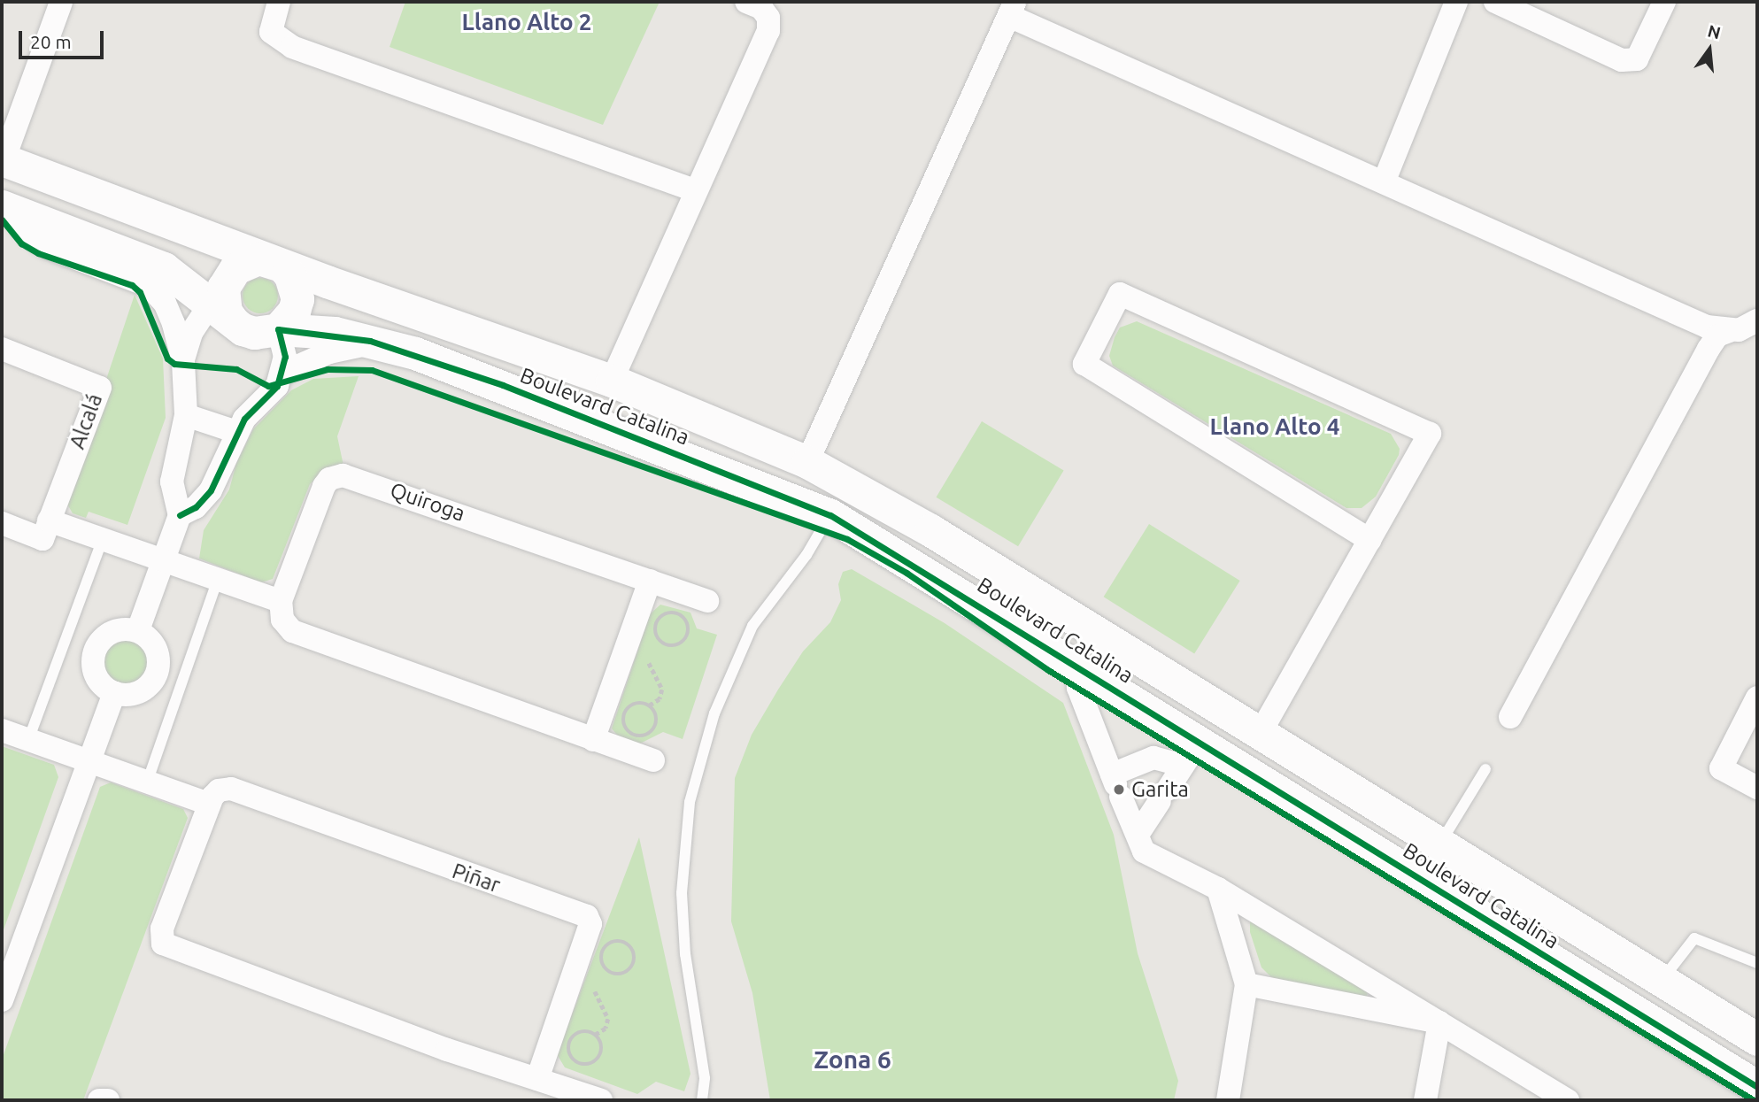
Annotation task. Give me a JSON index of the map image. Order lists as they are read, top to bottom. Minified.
{"streets":{"street":["Boulevard Catalina","Alcalá","Quiroga","Piñar"]},"districts":["Llano Alto 2","Llano Alto 4","Zona 6"],"places":["Garita"],"scale_bar":"20 m","north":"top"}
